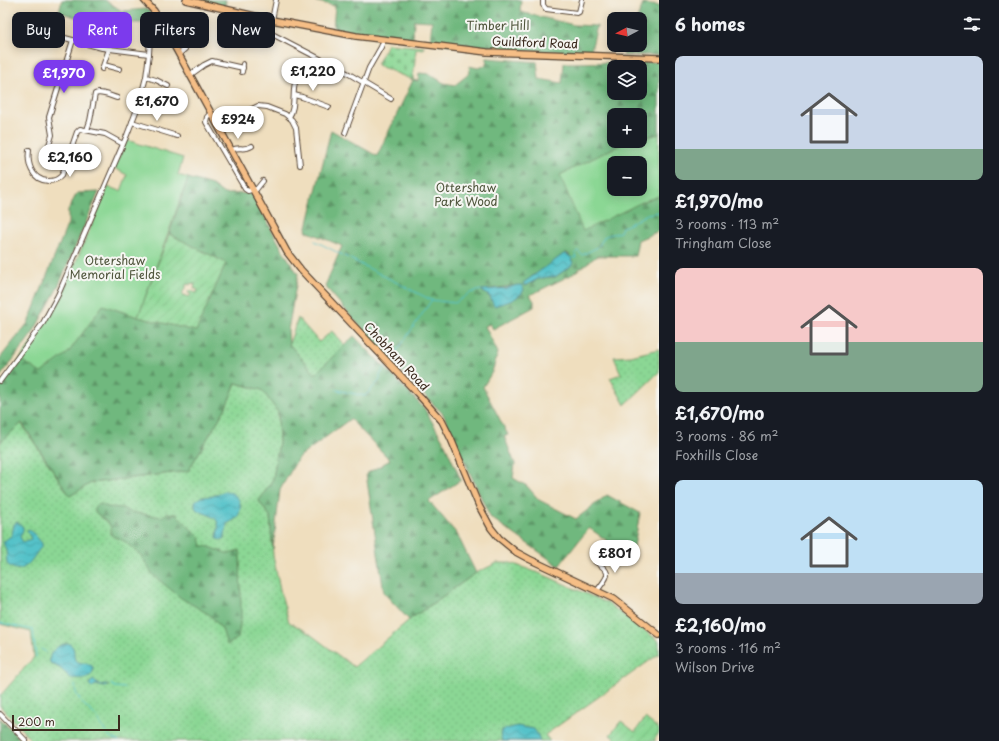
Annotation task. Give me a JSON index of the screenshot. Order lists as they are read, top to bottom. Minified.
{"streets":{"main road":["Guildford Road","Chobham Road"]},"parks":["Timber Hill","Ottershaw Park Wood","Ottershaw Memorial Fields"],"scale_bar":"200 m","north":"left","page":{"heading":"6 homes","map_buttons":["+","−"],"chip":["Buy","Rent","Filters","New"],"list":[{"name":"£1,970/mo","note":"3 rooms · 113 m² · Tringham Close"},{"name":"£1,670/mo","note":"3 rooms · 86 m² · Foxhills Close"},{"name":"£2,160/mo","note":"3 rooms · 116 m² · Wilson Drive"}],"price":["£1,220","£1,970","£1,670","£924","£2,160","£801"],"scale":"200 m"}}
